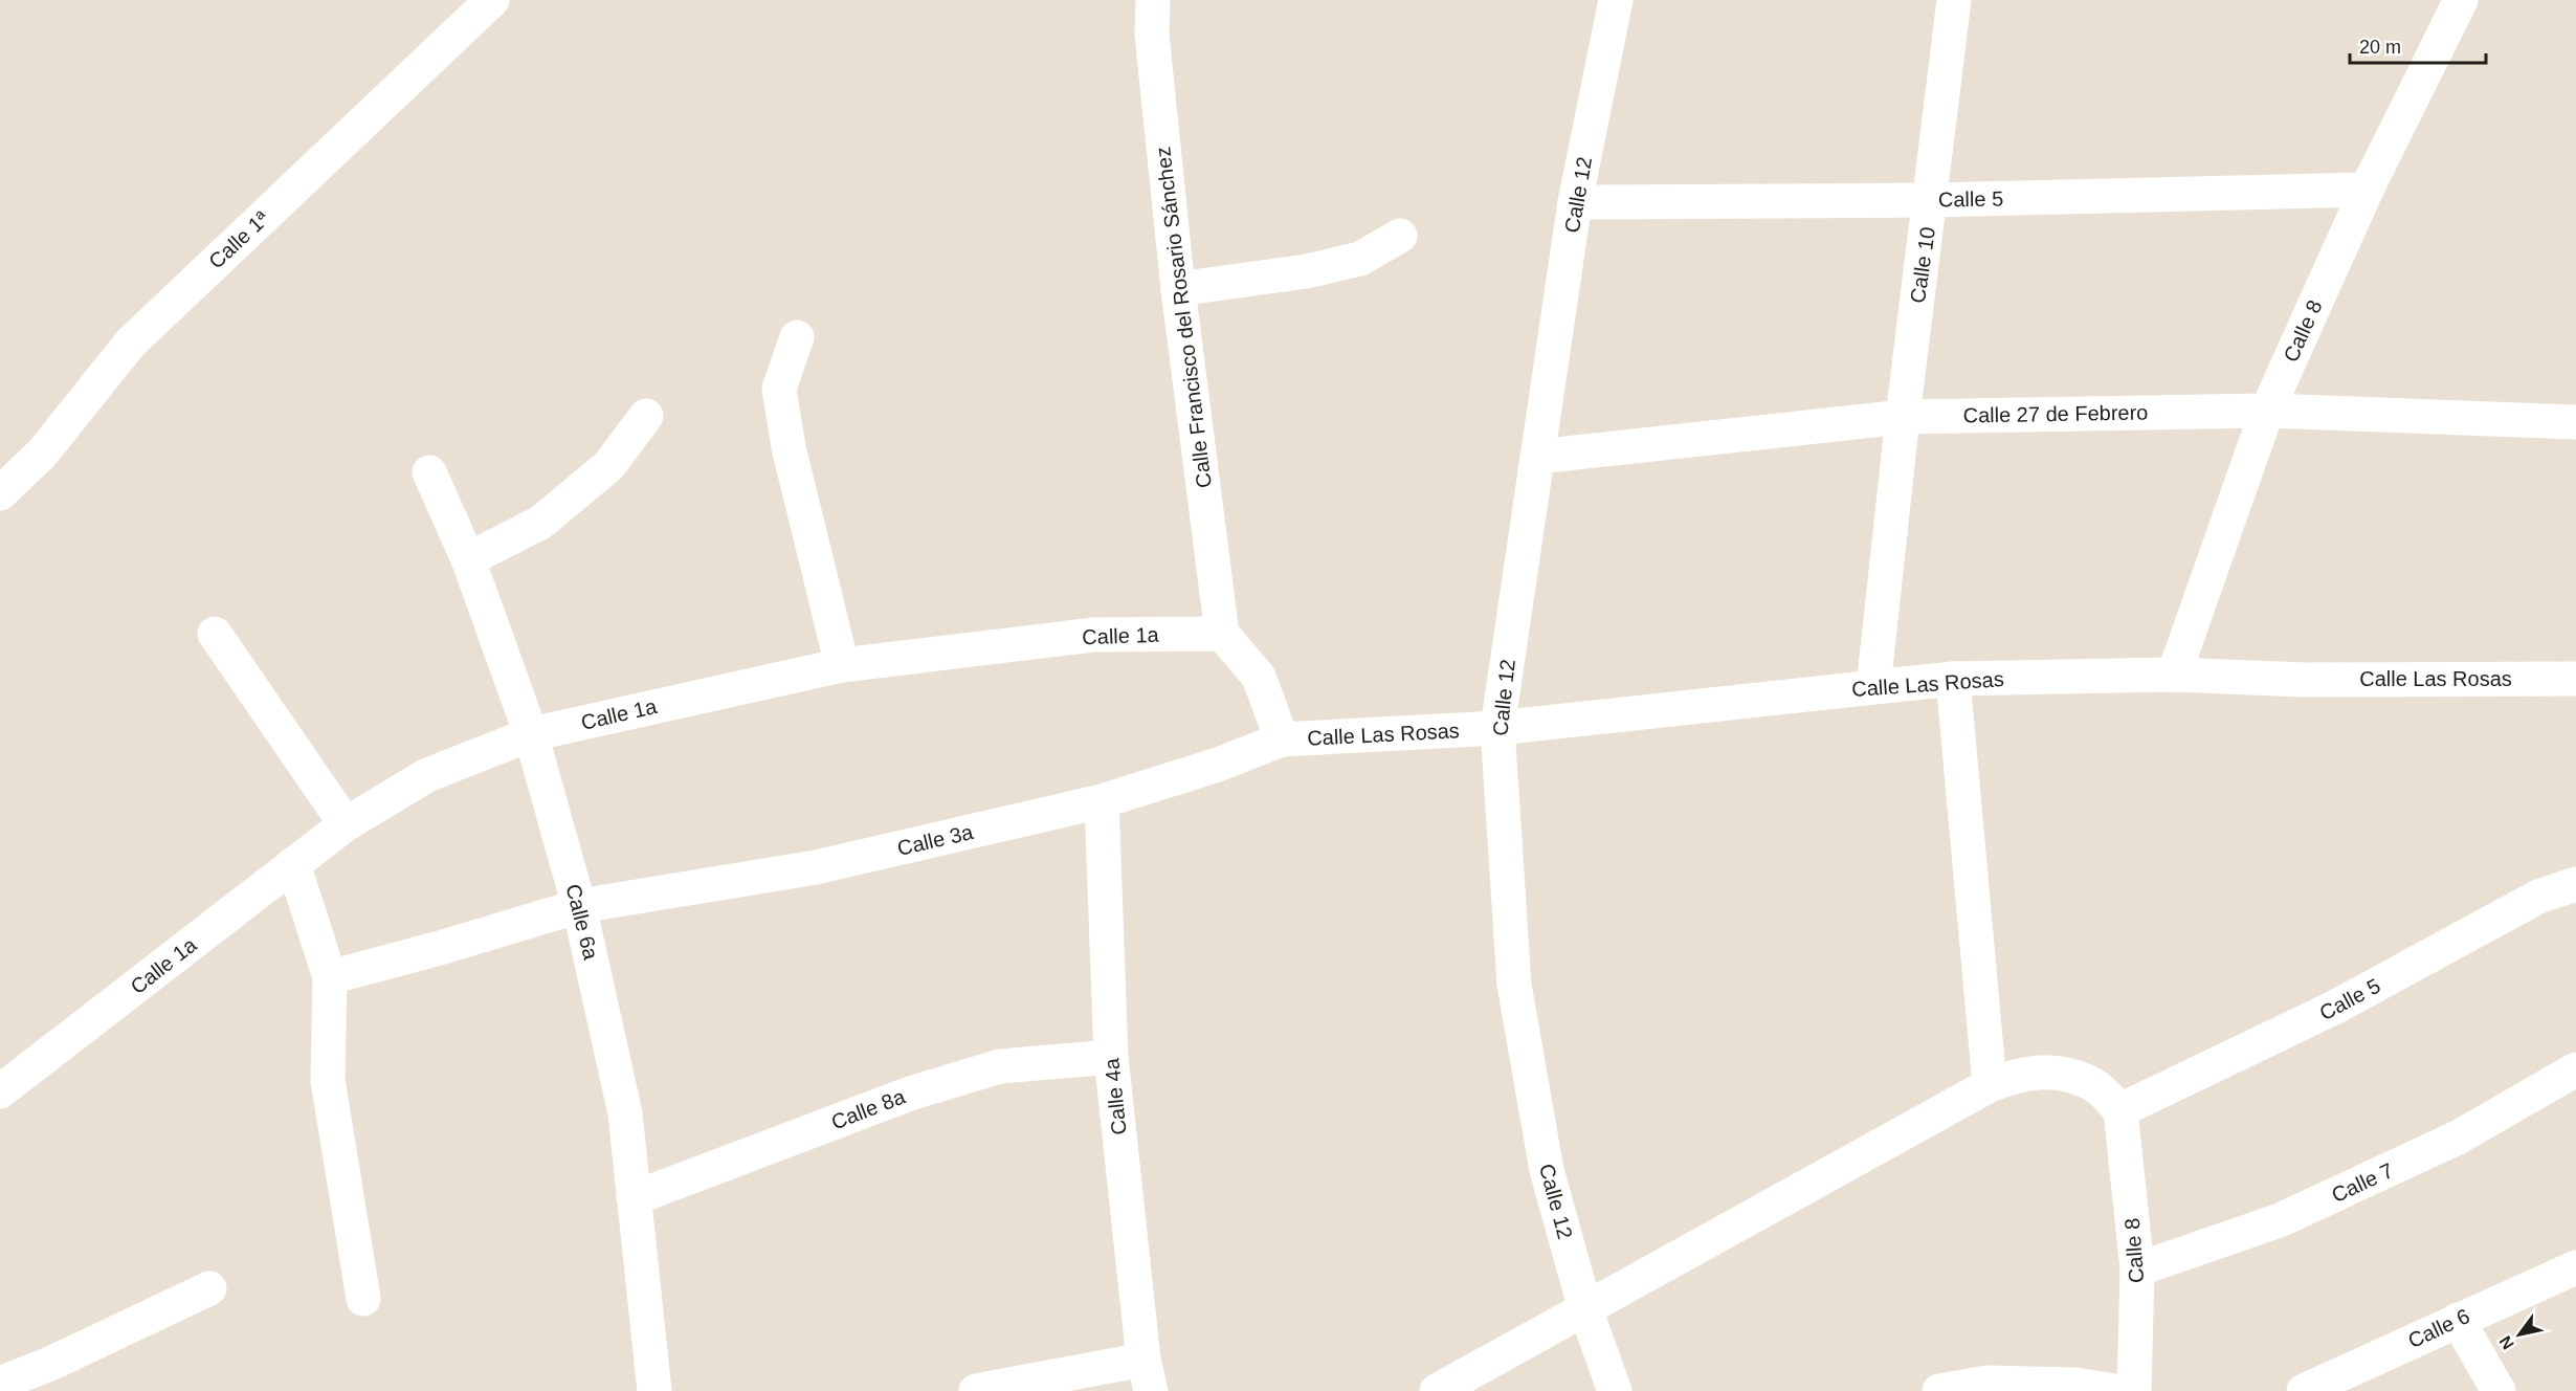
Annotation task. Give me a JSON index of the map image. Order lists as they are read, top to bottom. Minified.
{"streets":{"street":["Calle 12","Calle 5","Calle 1ª","Calle 10","Calle Francisco del Rosario Sánchez","Calle 8","Calle 27 de Febrero","Calle 1a","Calle Las Rosas","Calle 3a","Calle 6a","Calle 4a","Calle 8a","Calle 7","Calle 6"]},"crossings":[["Calle 12","Calle 5"],["Calle 12","Calle 27 de Febrero"],["Calle 12","Calle Las Rosas"],["Calle 5","Calle 10"],["Calle 5","Calle 8"],["Calle 10","Calle 27 de Febrero"],["Calle 10","Calle Las Rosas"],["Calle Francisco del Rosario Sánchez","Calle 1a"],["Calle 8","Calle 27 de Febrero"],["Calle 8","Calle Las Rosas"],["Calle 8","Calle 7"],["Calle 1a","Calle 6a"],["Calle Las Rosas","Calle 3a"],["Calle 3a","Calle 6a"],["Calle 3a","Calle 4a"],["Calle 6a","Calle 8a"],["Calle 4a","Calle 8a"]],"scale_bar":"20 m","north":"bottom left"}
